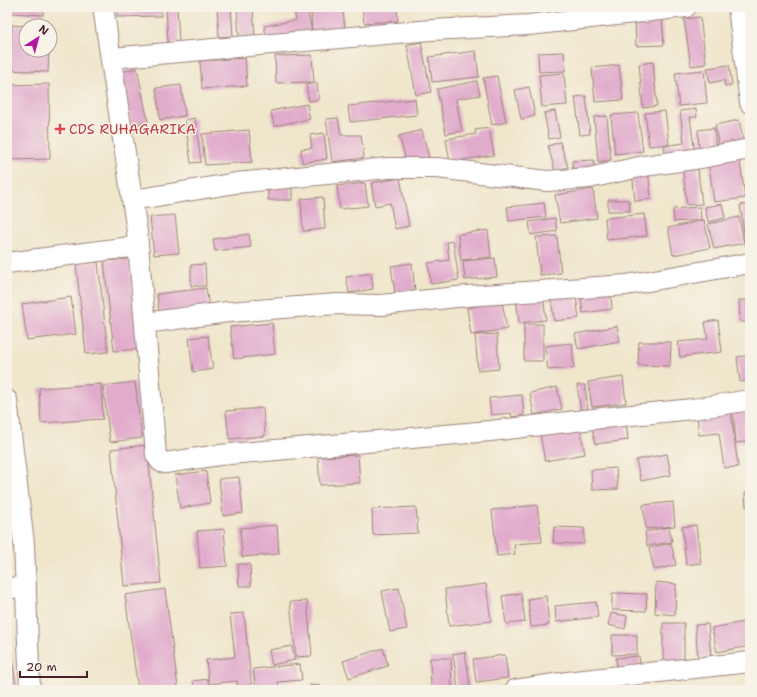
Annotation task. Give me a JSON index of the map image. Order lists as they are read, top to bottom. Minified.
{"places":{"health":["CDS RUHAGARIKA"]},"scale_bar":"20 m","north":"top right"}
